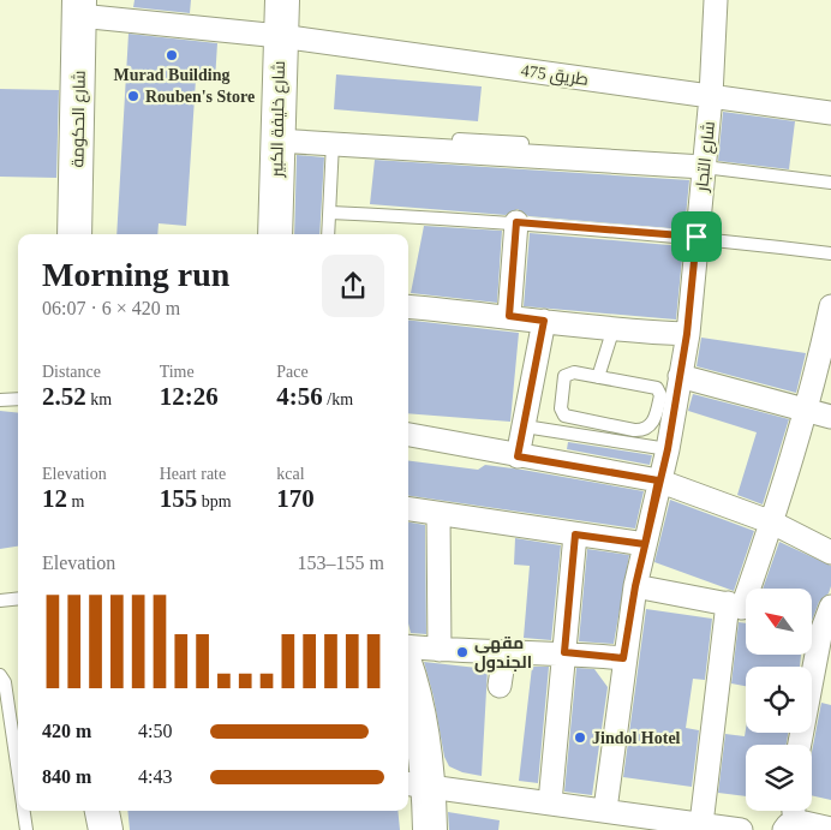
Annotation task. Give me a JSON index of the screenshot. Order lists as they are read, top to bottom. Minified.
{"streets":{"street":["طريق 475","شارع الحكومة","شارع خليفة الكبير","شارع التجار"]},"crossings":[["طريق 475","شارع الحكومة"],["طريق 475","شارع خليفة الكبير"],["طريق 475","شارع التجار"]],"places":["Murad Building","Rouben's Store","مقهى الجندول","Jindol Hotel"],"north":"top left","page":{"heading":["Morning run","06:07 · 6 × 420 m"],"stats":[["Distance","2.52 km"],["Time","12:26"],["Pace","4:56 /km"],["Elevation","12 m"],["Heart rate","155 bpm"],["kcal","170"]],"chart":["Elevation","153–155 m"],"list":[{"name":"420 m","note":"4:50"},{"name":"840 m","note":"4:43"}]}}
